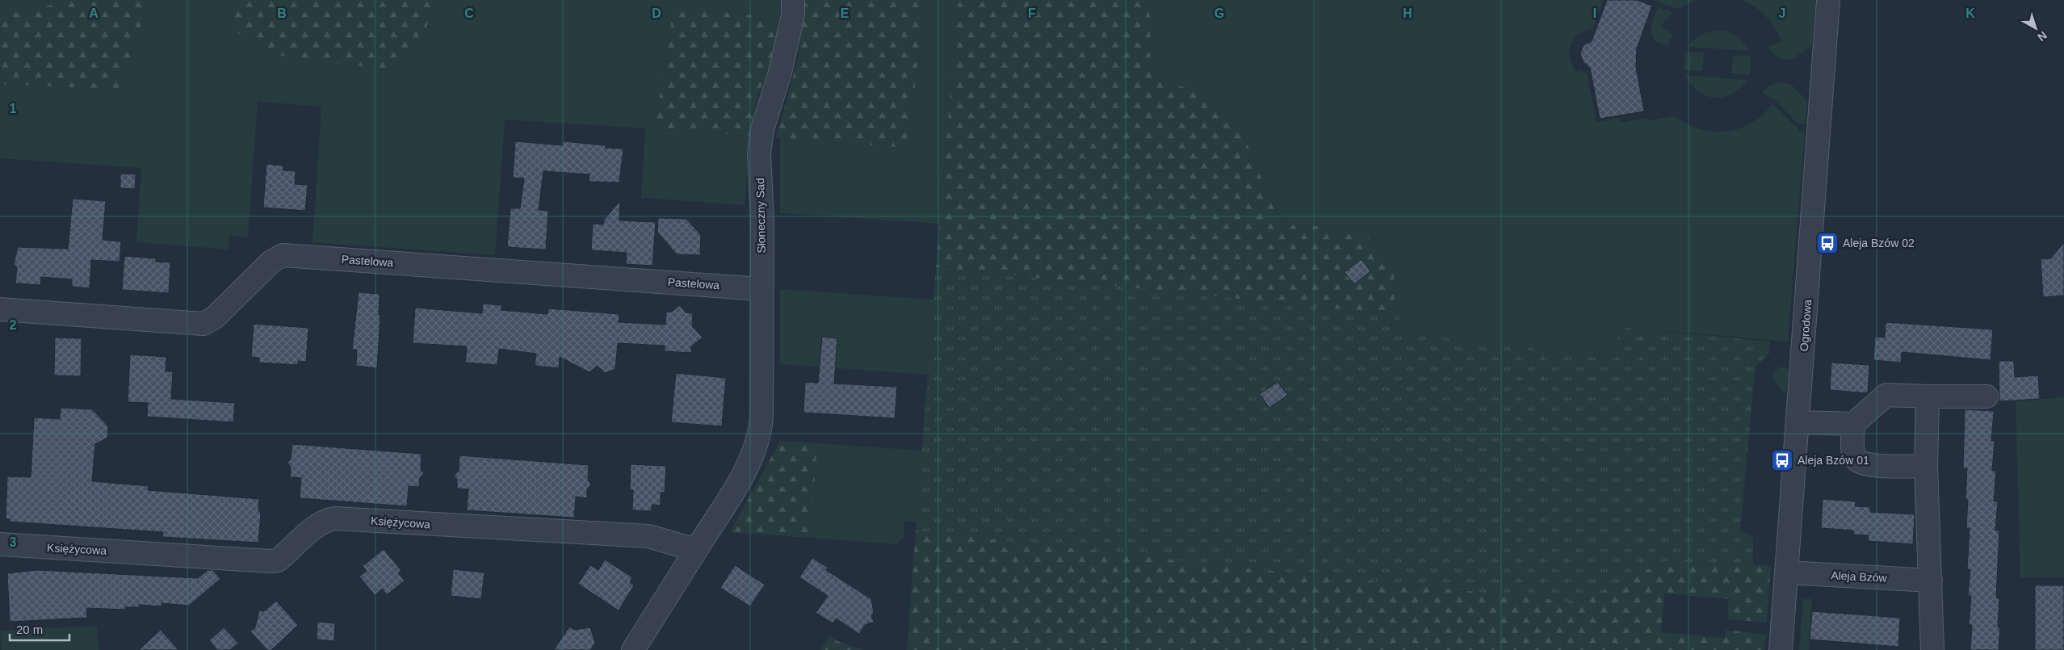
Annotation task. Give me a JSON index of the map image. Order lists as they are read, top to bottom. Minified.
{"streets":{"street":["Słoneczny Sad","Pastelowa","Ogrodowa","Księżycowa","Aleja Bzów"]},"crossings":[["Słoneczny Sad","Pastelowa"],["Słoneczny Sad","Księżycowa"],["Ogrodowa","Aleja Bzów"]],"places":{"bus stop":["Aleja Bzów 02","Aleja Bzów 01"]},"scale_bar":"20 m","north":"bottom right","grid":{"columns":["A","B","C","D","E","F","G","H","I","J","K"],"rows":["1","2","3"]}}
